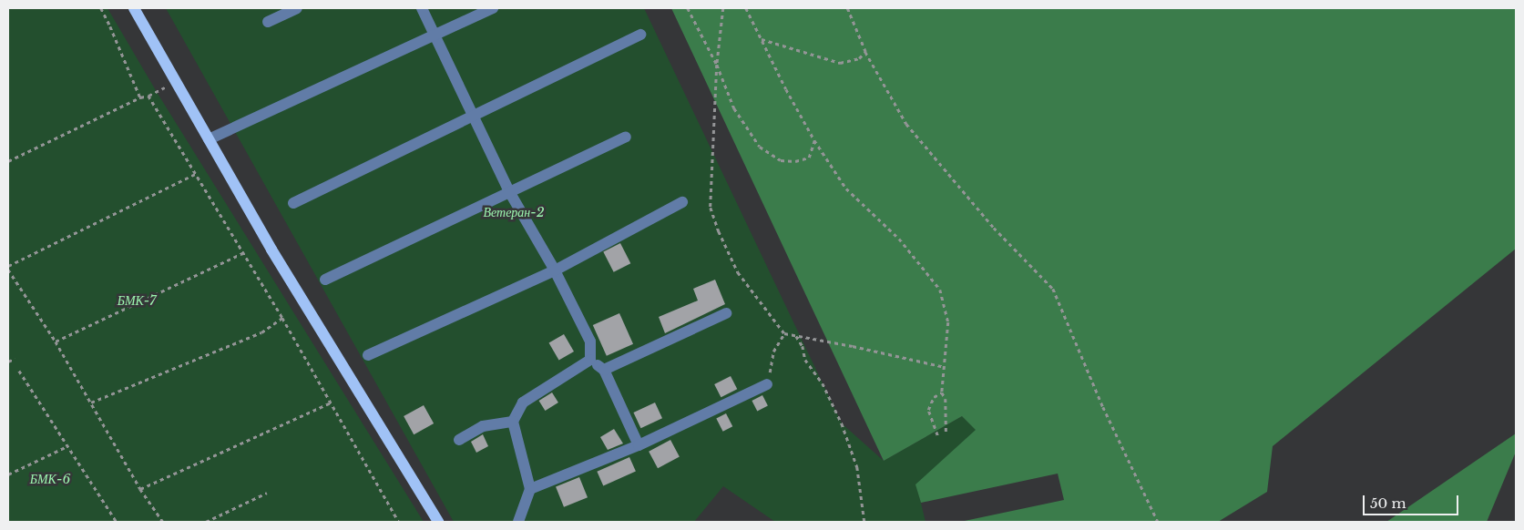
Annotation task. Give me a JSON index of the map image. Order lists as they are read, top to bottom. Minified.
{"parks":["Ветеран-2","БМК-7","БМК-6"],"scale_bar":"50 m"}
